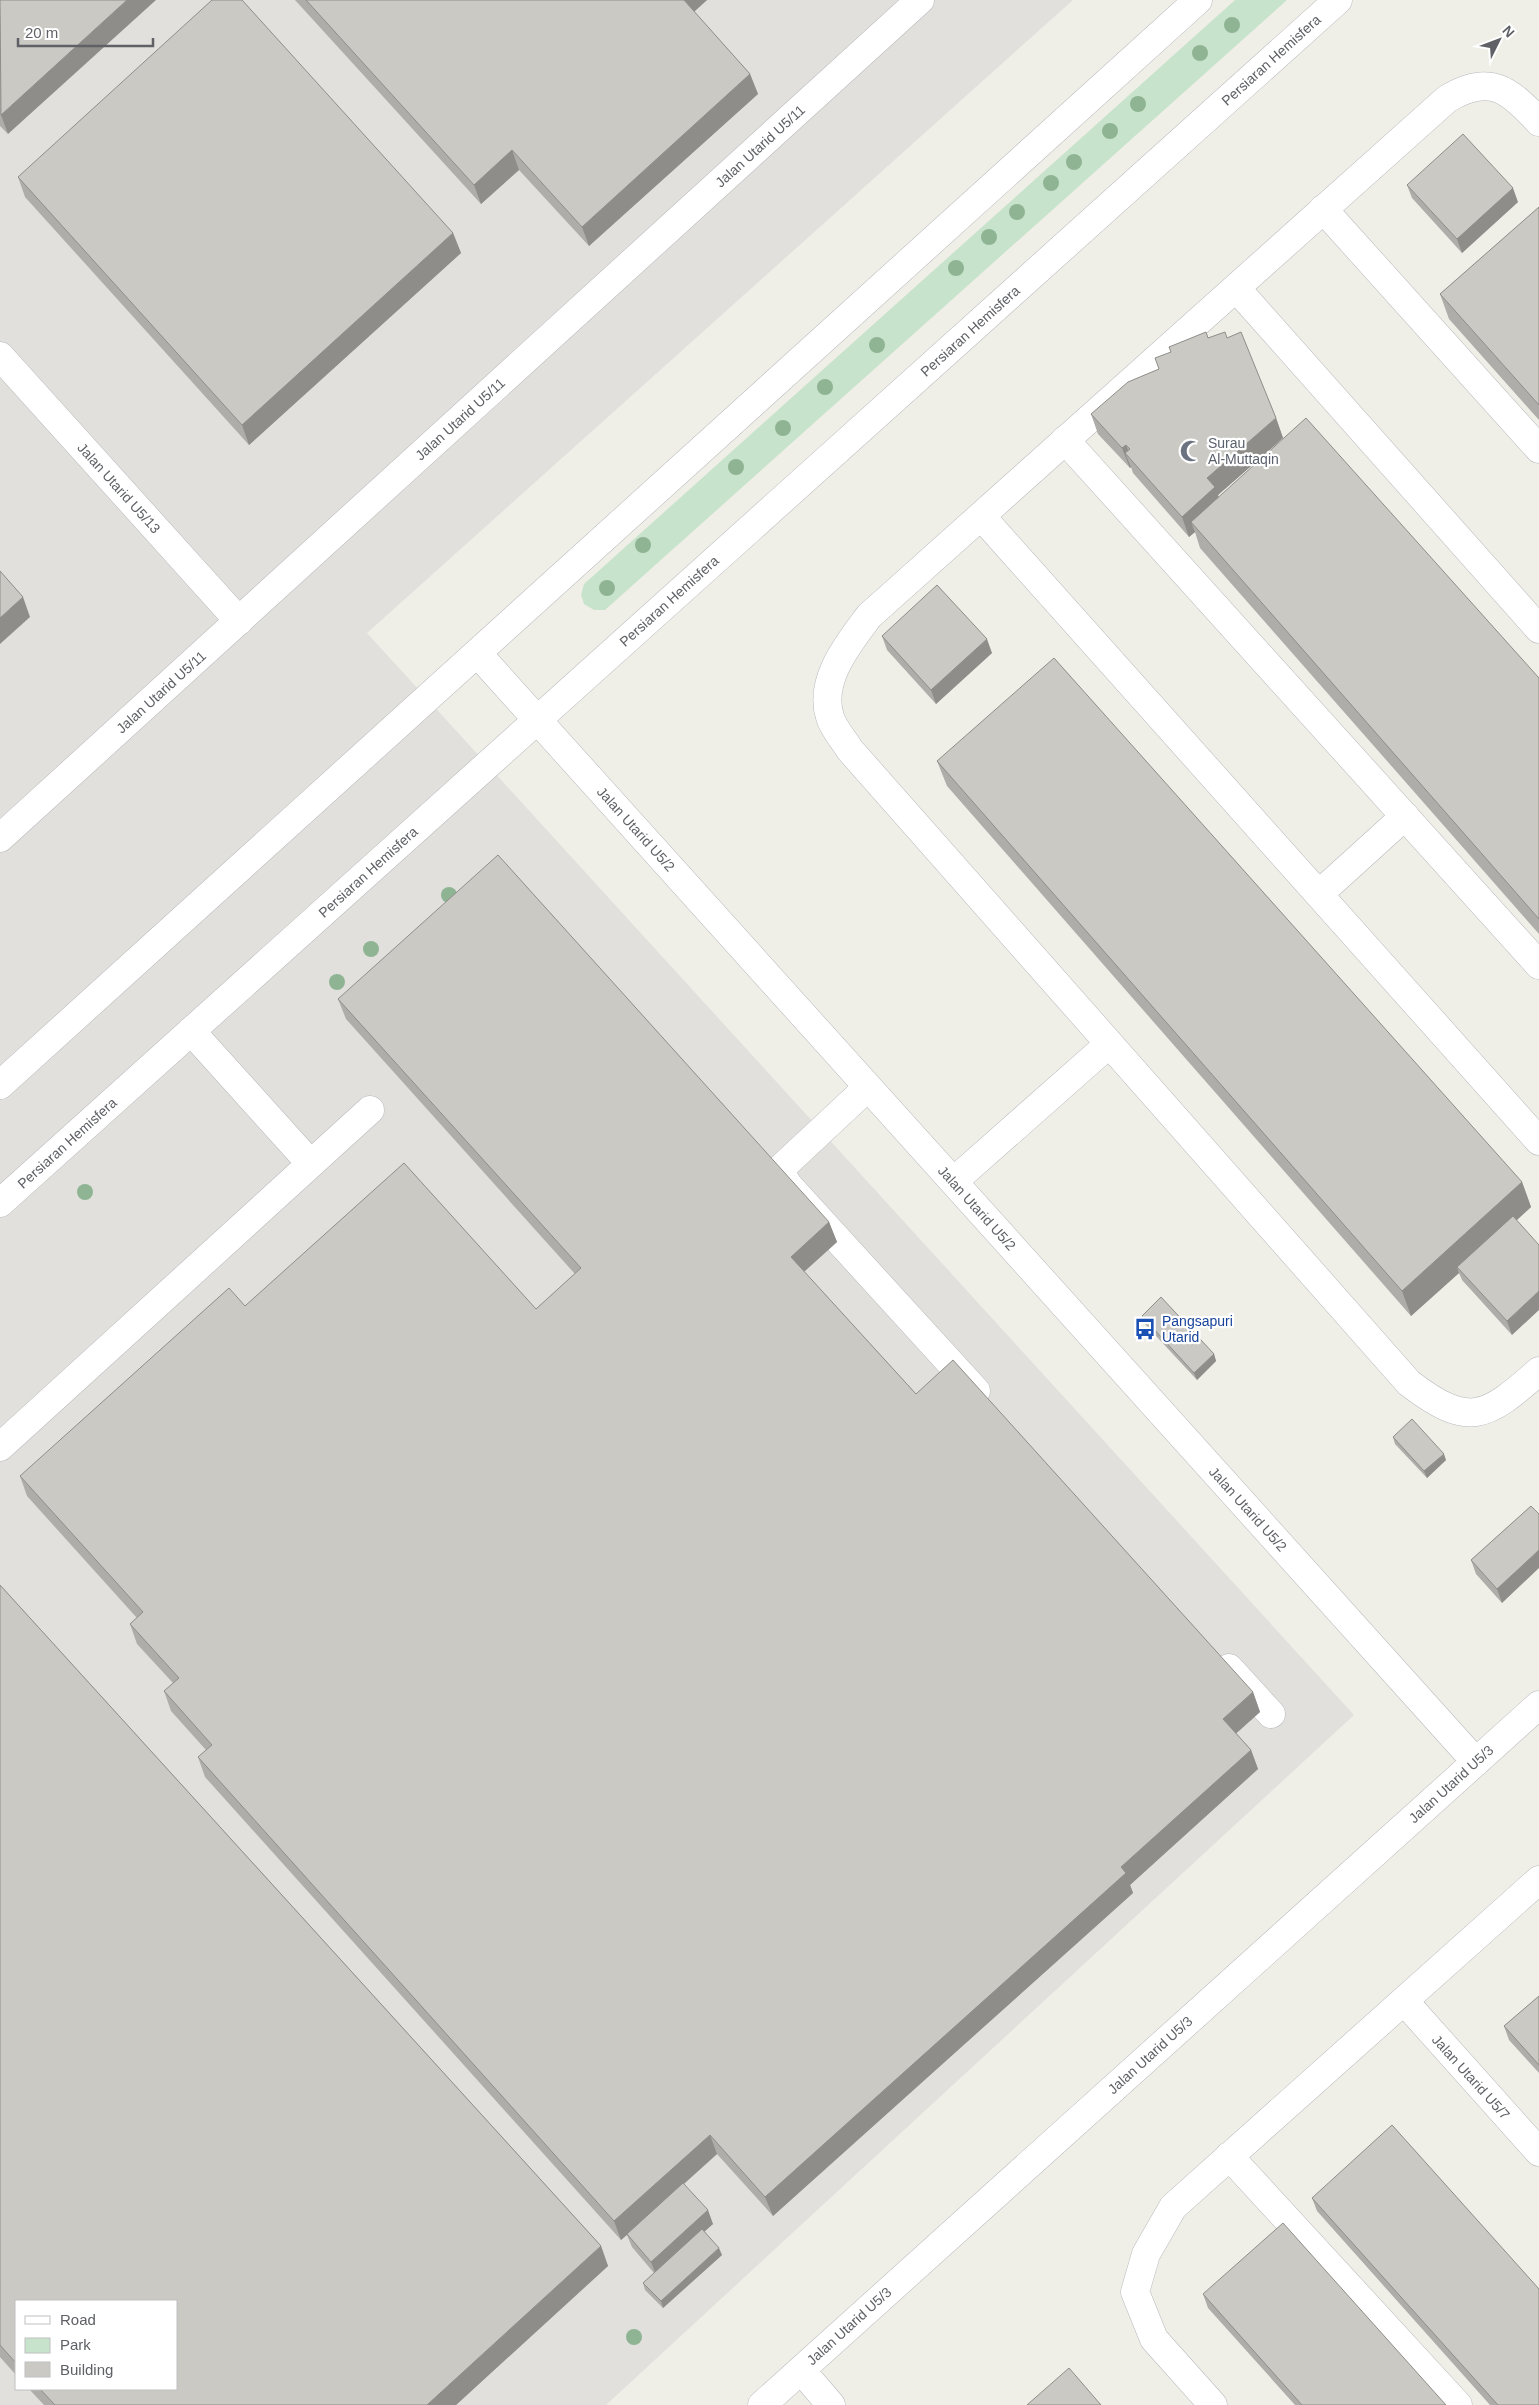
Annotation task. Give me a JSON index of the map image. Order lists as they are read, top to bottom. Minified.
{"streets":{"street":["Persiaran Hemisfera","Jalan Utarid U5/11","Jalan Utarid U5/13","Jalan Utarid U5/2","Jalan Utarid U5/3","Jalan Utarid U5/7"]},"crossings":[["Persiaran Hemisfera","Jalan Utarid U5/2"],["Jalan Utarid U5/11","Jalan Utarid U5/13"],["Jalan Utarid U5/2","Jalan Utarid U5/3"]],"places":{"mosque":["Surau Al-Muttaqin"],"bus stop":["Pangsapuri Utarid"]},"legend":["Road","Park","Building"],"scale_bar":"20 m","north":"top right"}
